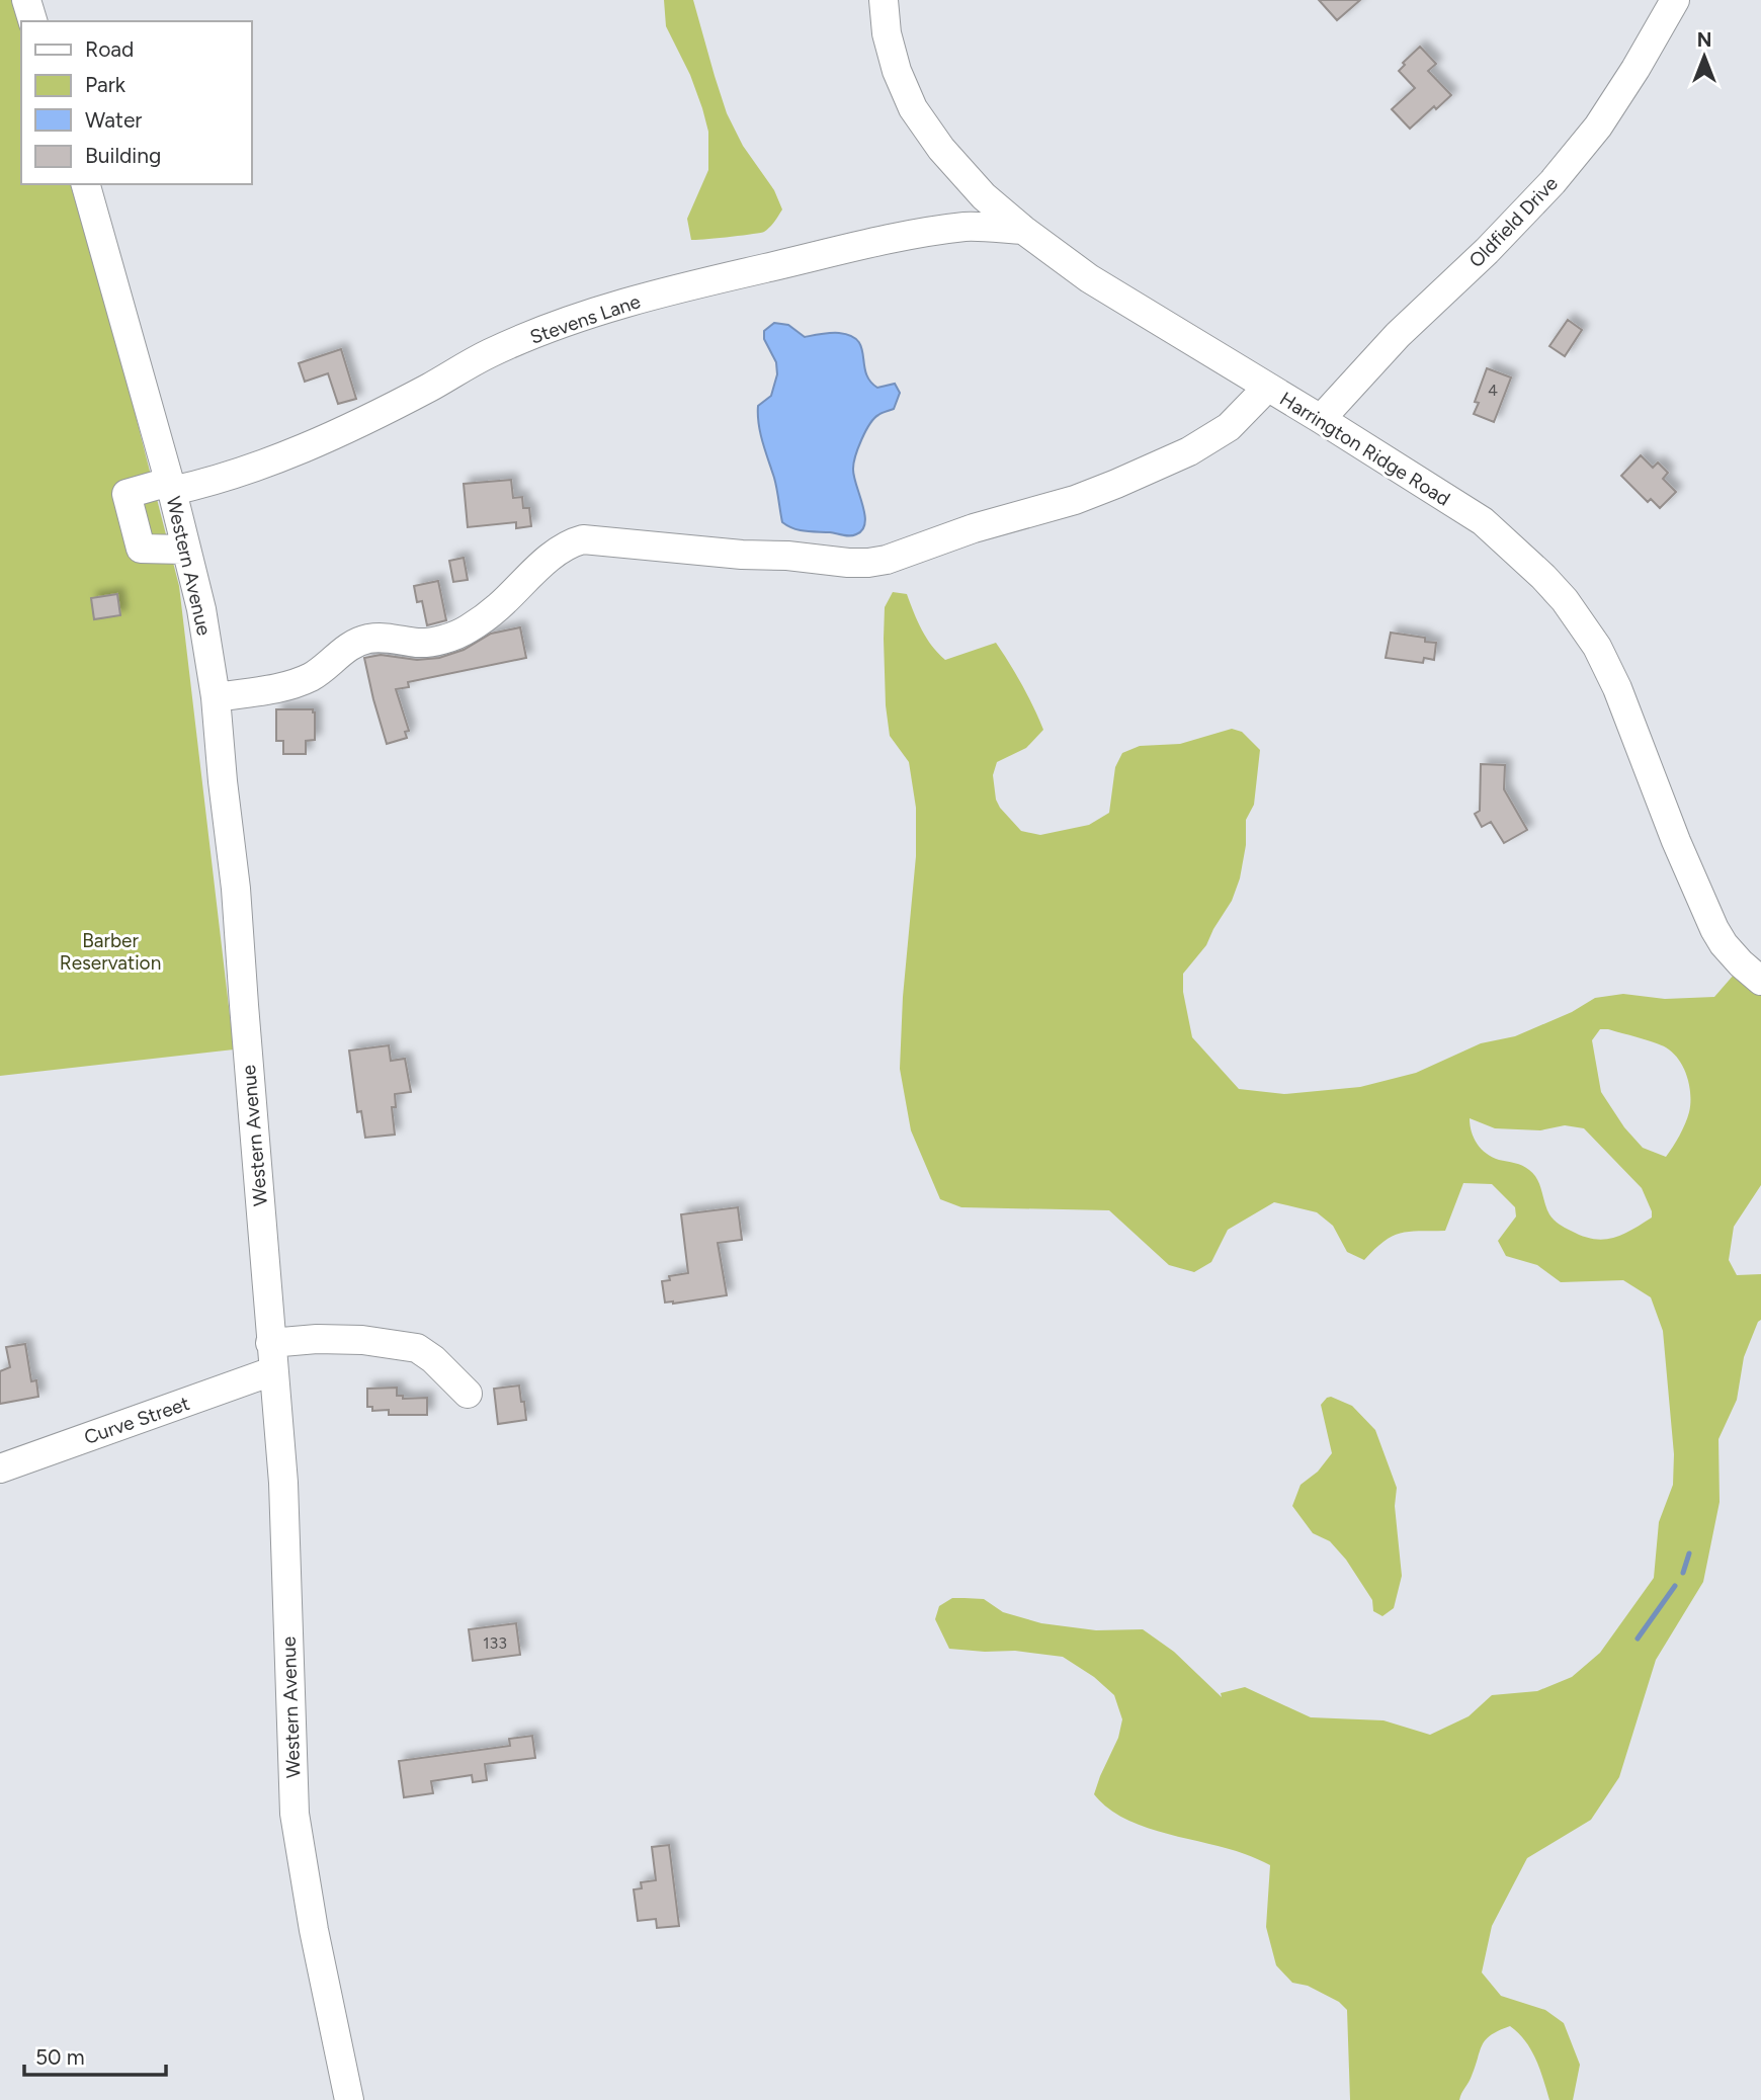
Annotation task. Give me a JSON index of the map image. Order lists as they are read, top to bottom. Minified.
{"streets":{"street":["Oldfield Drive","Stevens Lane","Harrington Ridge Road","Western Avenue","Curve Street"]},"crossings":[["Oldfield Drive","Harrington Ridge Road"],["Stevens Lane","Harrington Ridge Road"],["Stevens Lane","Western Avenue"],["Western Avenue","Curve Street"]],"parks":["Barber Reservation"],"house_numbers":["4","133"],"legend":["Road","Park","Water","Building"],"scale_bar":"50 m","north":"top"}
